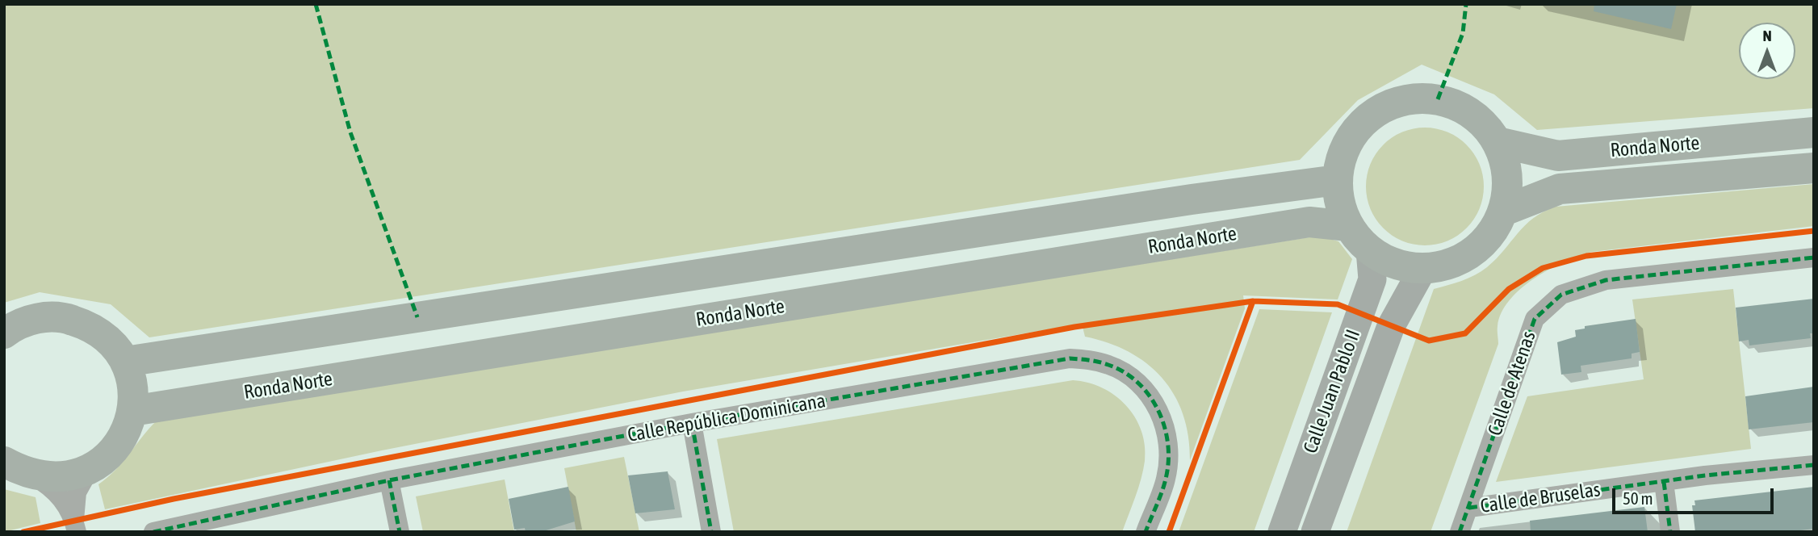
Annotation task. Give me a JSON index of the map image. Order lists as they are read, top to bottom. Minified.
{"streets":{"main road":["Ronda Norte","Calle Juan Pablo II"],"street":["Calle de Atenas","Calle República Dominicana","Calle de Bruselas"]},"crossings":[["Ronda Norte","Calle Juan Pablo II"],["Calle de Atenas","Calle de Bruselas"]],"scale_bar":"50 m","north":"top"}
